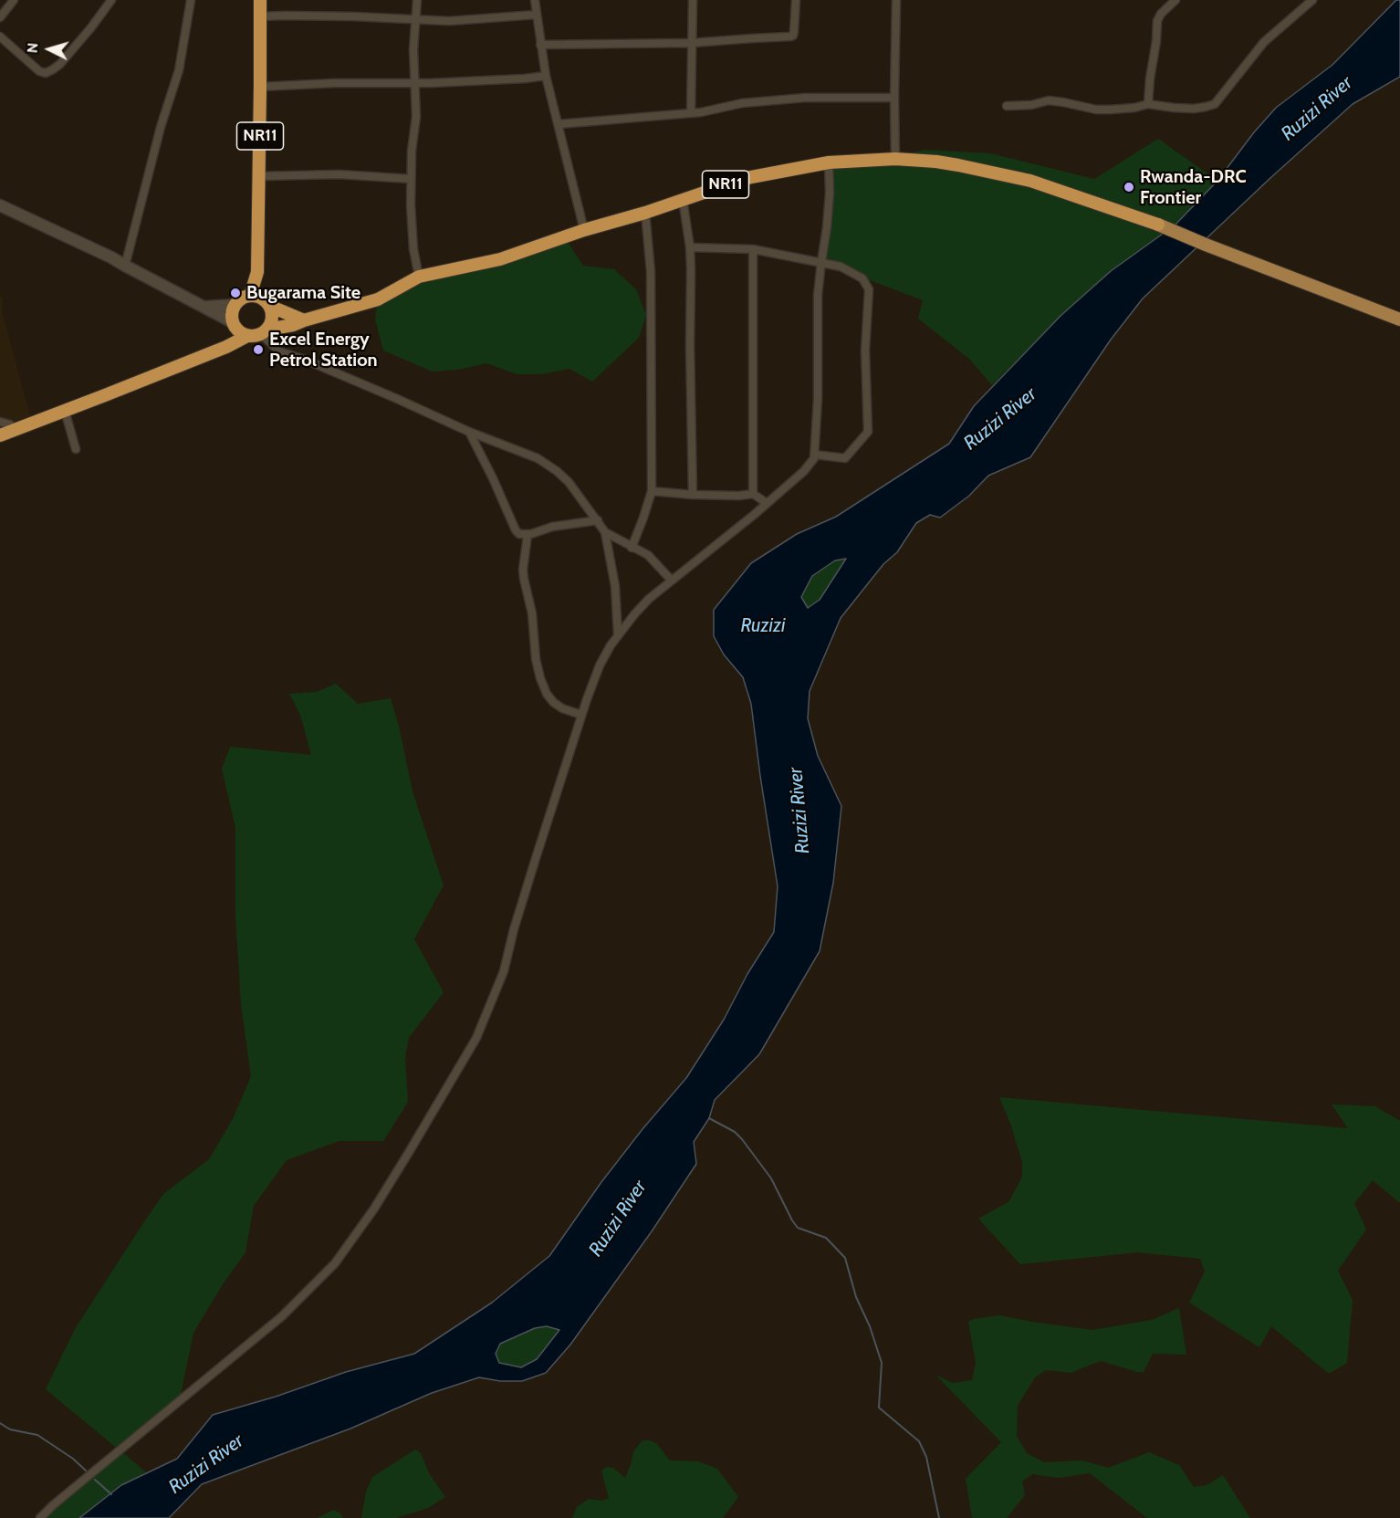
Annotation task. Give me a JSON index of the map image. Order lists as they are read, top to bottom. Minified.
{"streets":{"highway":["NR11"]},"water":["Ruzizi River","Ruzizi"],"places":["Rwanda-DRC Frontier","Bugarama Site","Excel Energy Petrol Station"],"north":"left"}
